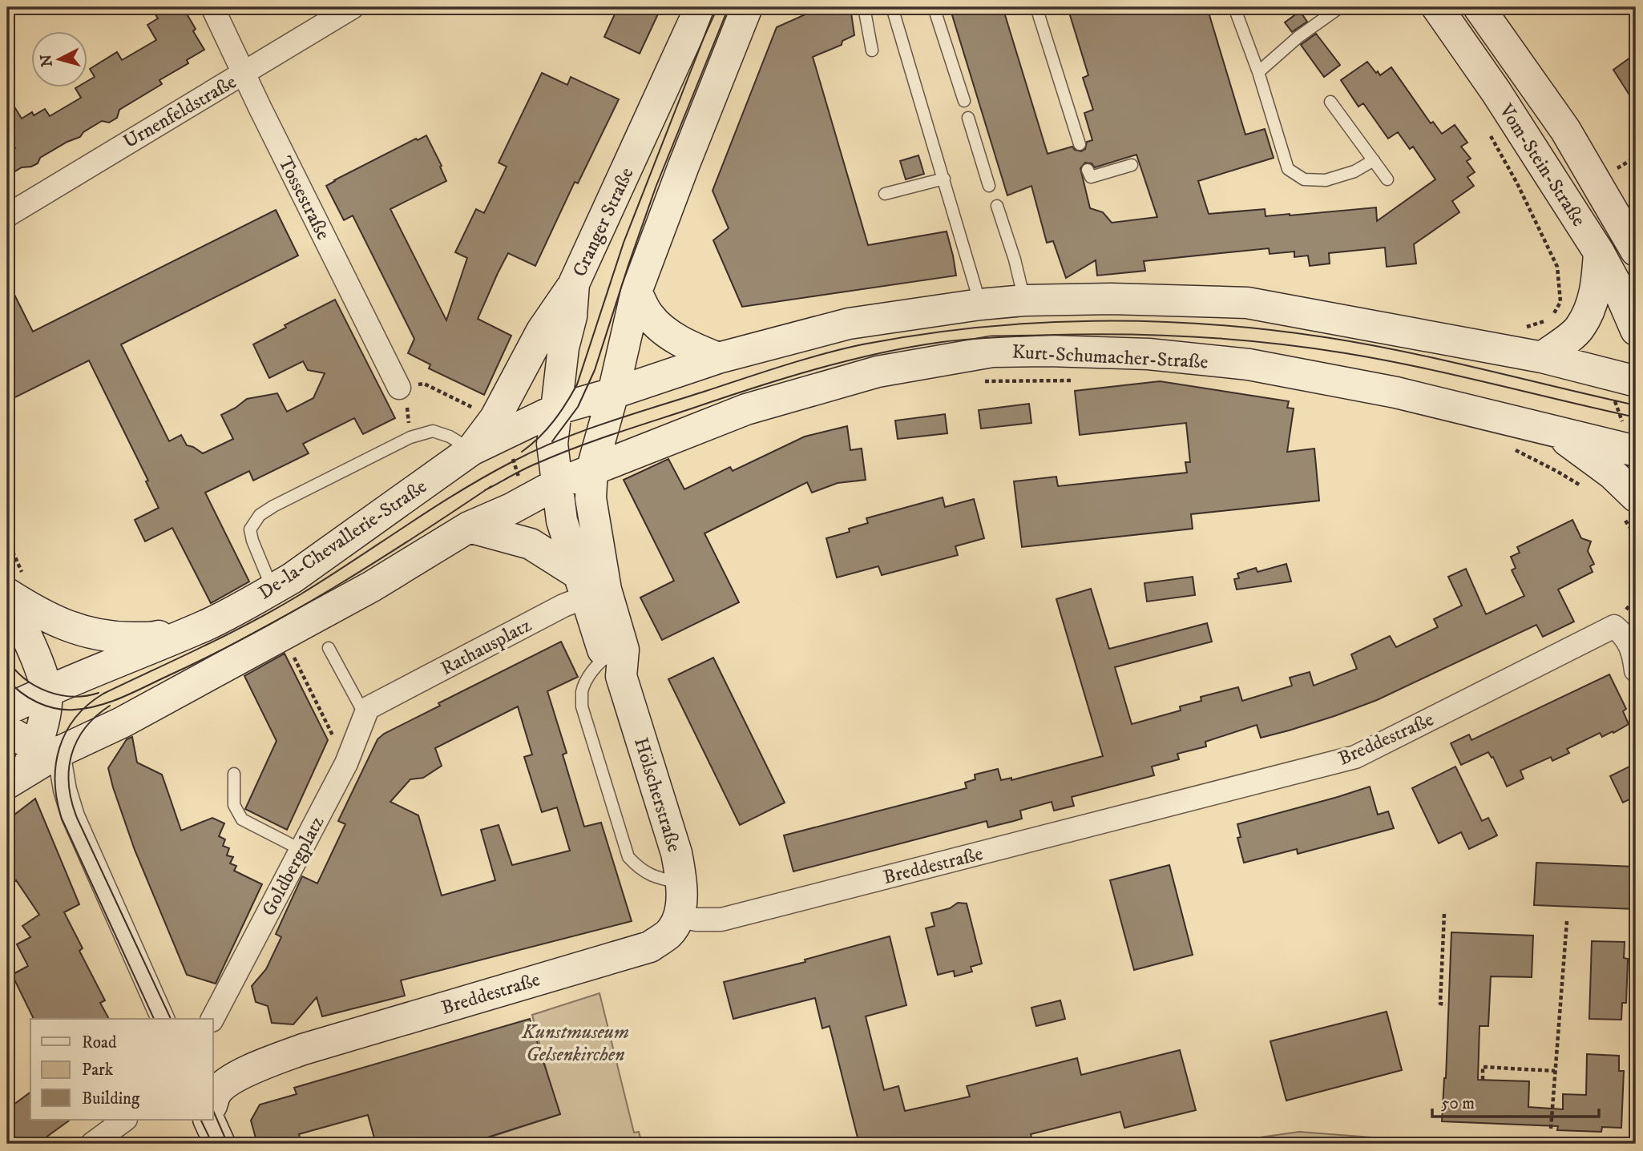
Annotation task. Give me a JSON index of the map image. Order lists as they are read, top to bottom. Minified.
{"streets":{"main road":["Vom-Stein-Straße","Cranger Straße","Kurt-Schumacher-Straße","De-la-Chevallerie-Straße","Breddestraße","Hölscherstraße"],"street":["Urnenfeldstraße","Tossestraße","Rathausplatz","Goldbergplatz"]},"crossings":[["Urnenfeldstraße","Tossestraße"],["Cranger Straße","De-la-Chevallerie-Straße"],["Cranger Straße","Hölscherstraße"],["Kurt-Schumacher-Straße","Hölscherstraße"],["Rathausplatz","Hölscherstraße"],["Rathausplatz","Goldbergplatz"],["Breddestraße","Hölscherstraße"]],"parks":["Kunstmuseum Gelsenkirchen"],"legend":["Road","Park","Building"],"scale_bar":"50 m","north":"left"}
